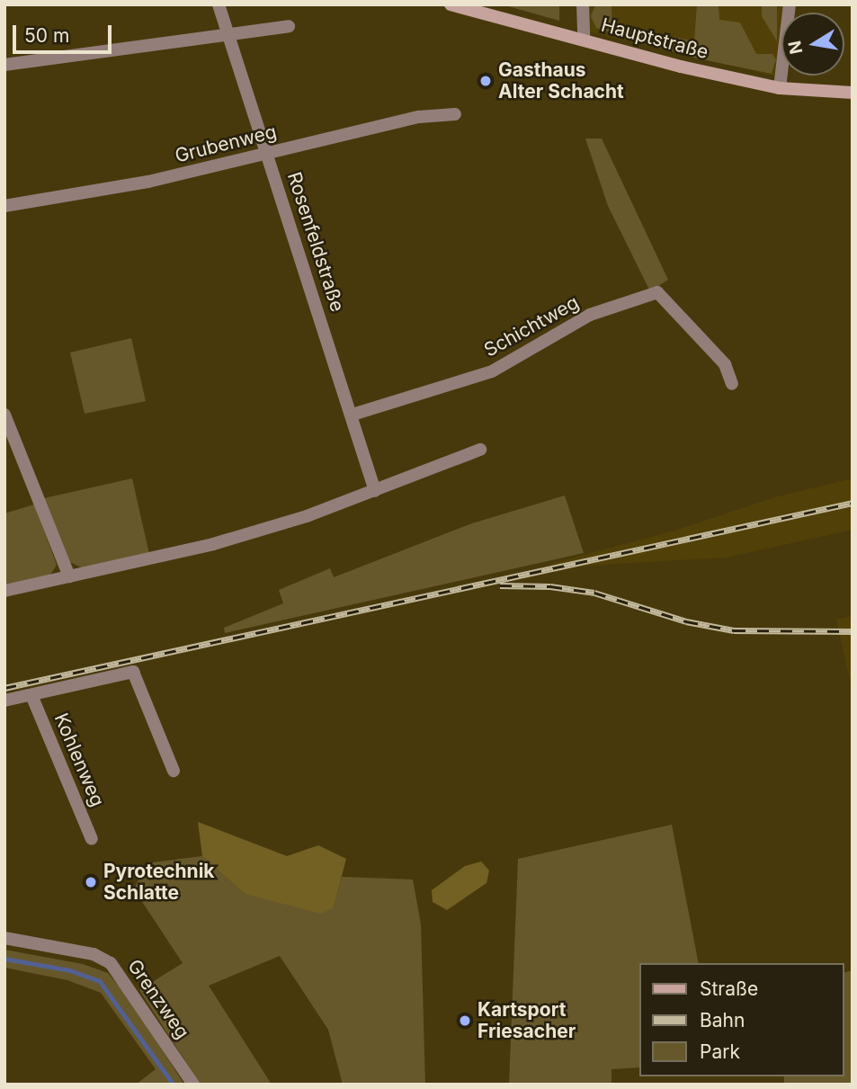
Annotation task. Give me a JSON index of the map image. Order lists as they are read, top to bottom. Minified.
{"streets":{"main road":["Hauptstraße"],"street":["Grubenweg","Rosenfeldstraße","Schichtweg","Kohlenweg","Grenzweg"]},"crossings":[["Grubenweg","Rosenfeldstraße"],["Rosenfeldstraße","Schichtweg"]],"places":["Gasthaus Alter Schacht","Pyrotechnik Schlatte","Kartsport Friesacher"],"legend":["Straße","Bahn","Park"],"scale_bar":"50 m","north":"left"}
